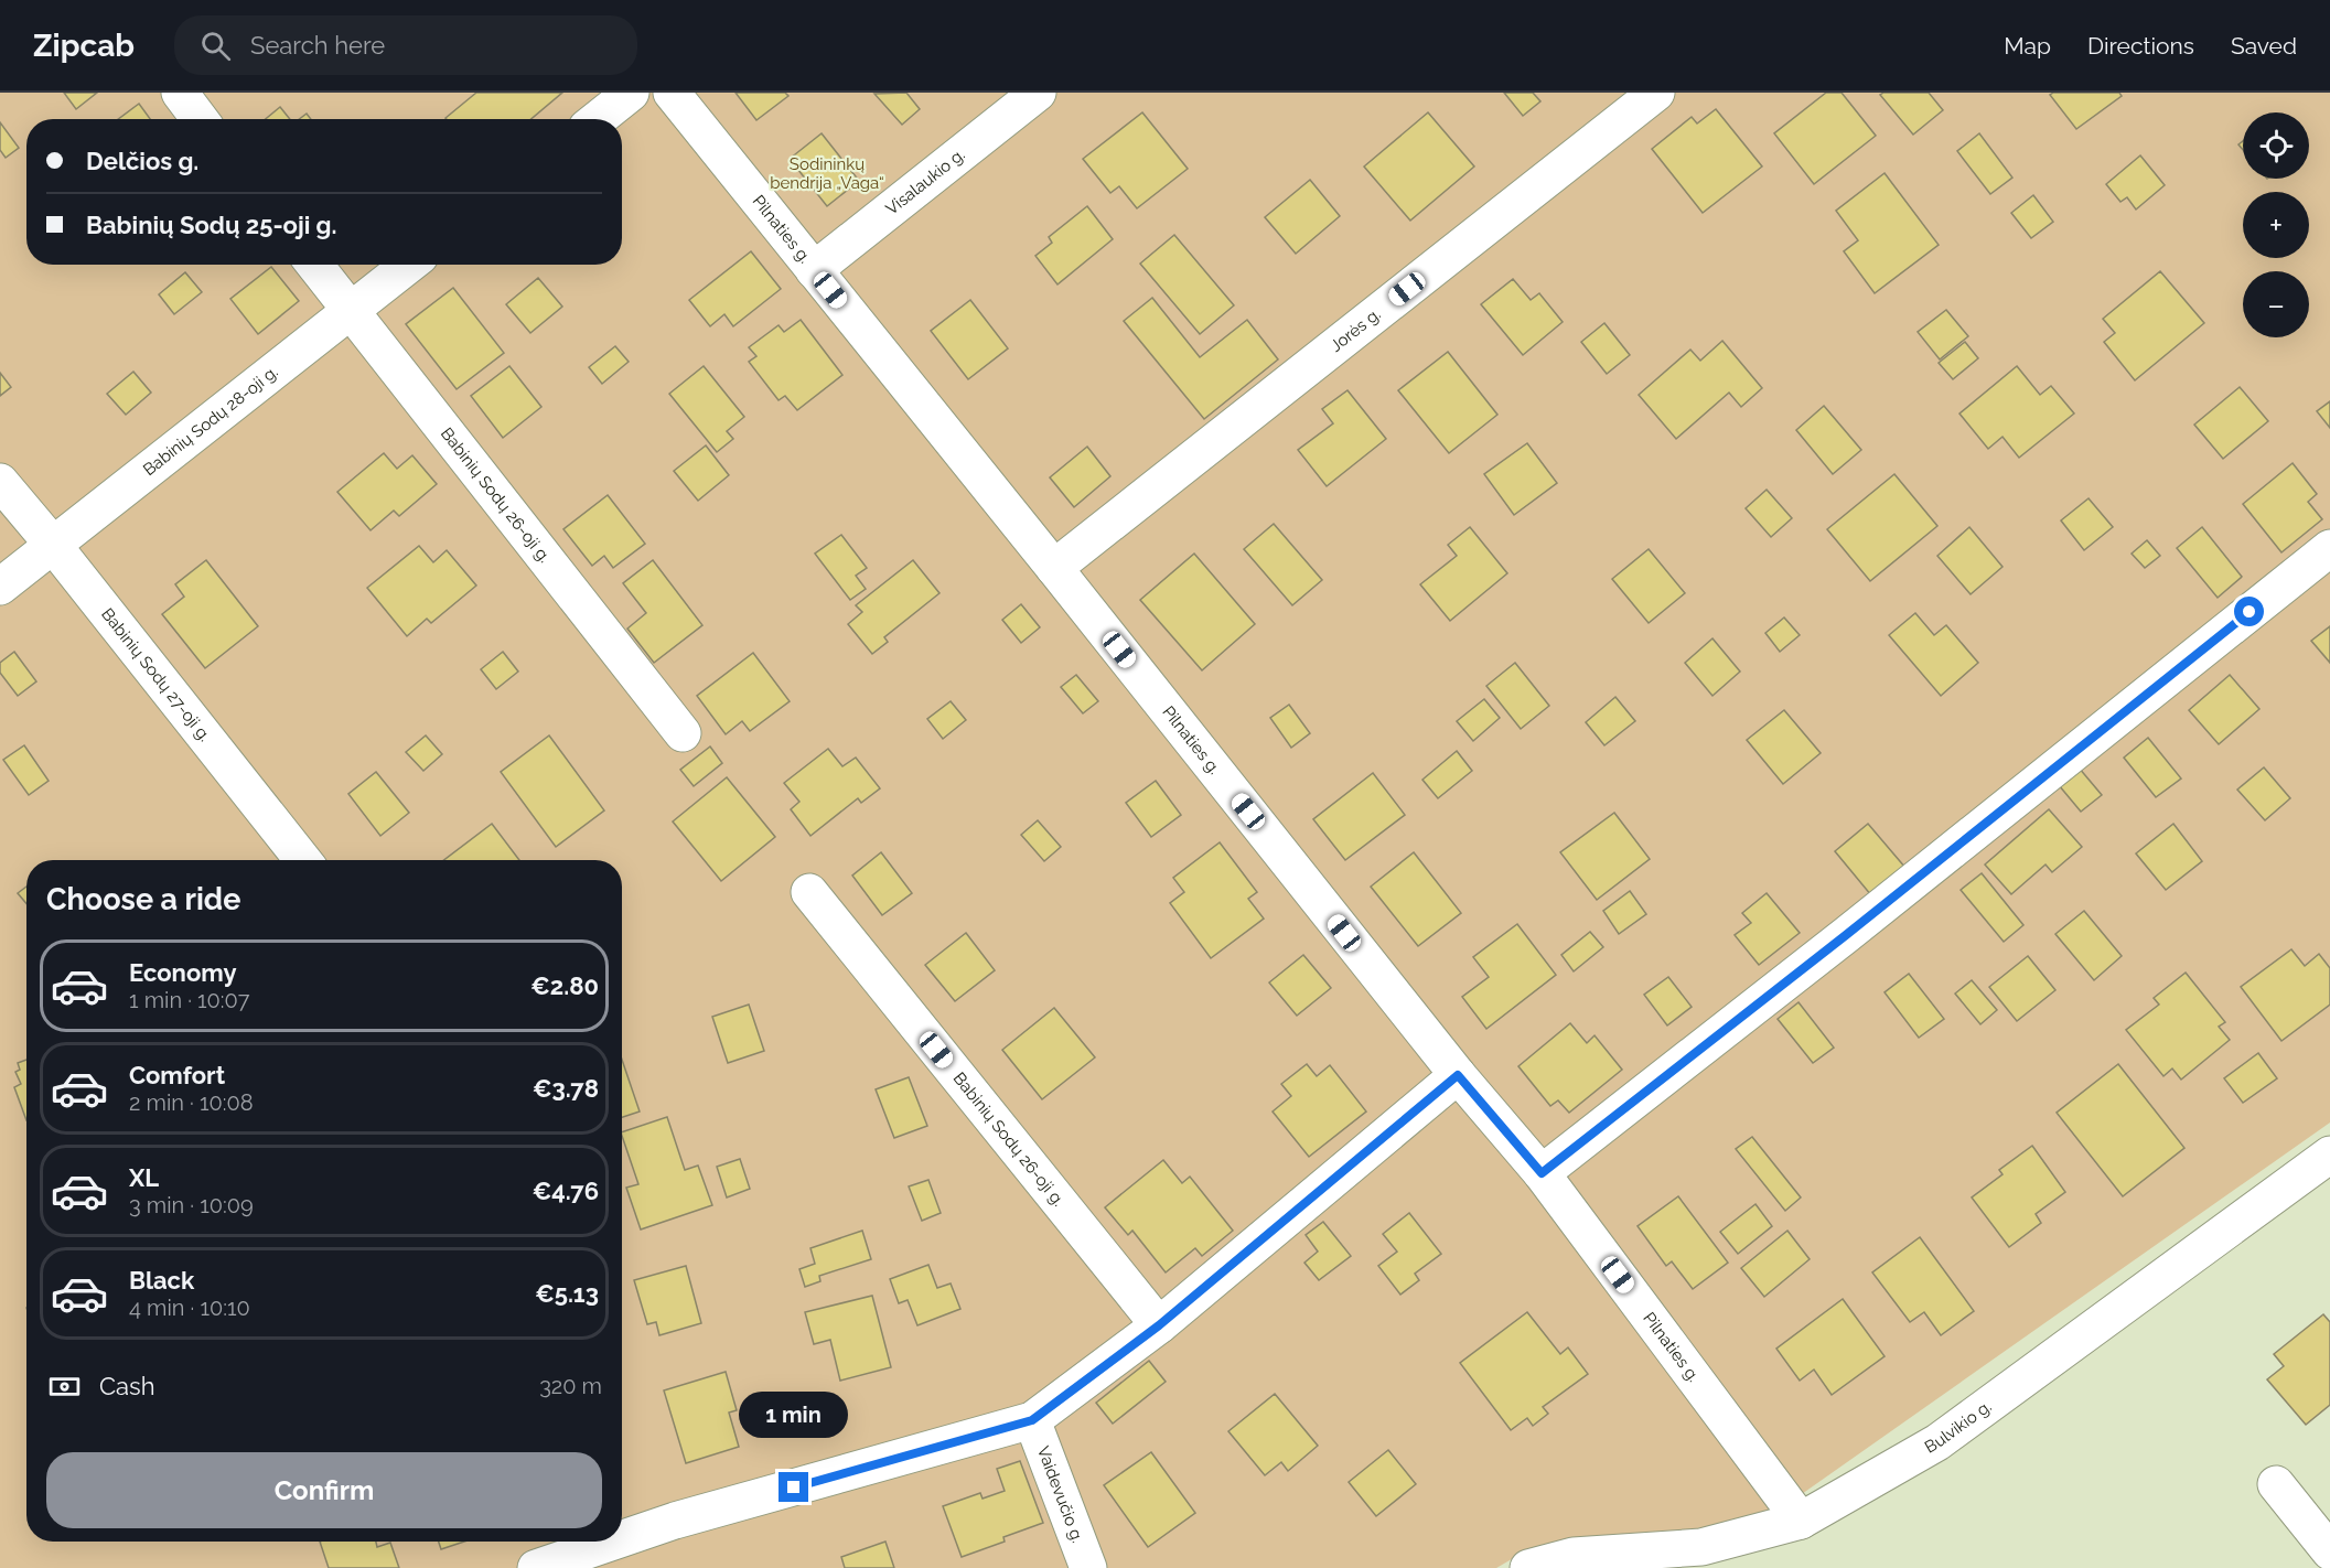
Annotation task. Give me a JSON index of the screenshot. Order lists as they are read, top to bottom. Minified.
{"streets":{"street":["Visalaukio g.","Pilnaties g.","Jorės g.","Babinių Sodų 28-oji g.","Babinių Sodų 26-oji g.","Babinių Sodų 27-oji g.","Bulvikio g.","Vaidevučio g."]},"crossings":[["Visalaukio g.","Pilnaties g."],["Pilnaties g.","Jorės g."],["Pilnaties g.","Bulvikio g."],["Babinių Sodų 28-oji g.","Babinių Sodų 26-oji g."],["Babinių Sodų 28-oji g.","Babinių Sodų 27-oji g."]],"parks":["Sodininkų bendrija „Vaga“"],"page":{"header":"Zipcab","search":"Search here","nav":["Map","Directions","Saved"],"map_buttons":["+","−"],"banner":["Delčios g.","Babinių Sodų 25-oji g."],"heading":"Choose a ride","list":[{"name":"Economy","note":"1 min · 10:07","value":"€2.80"},{"name":"Comfort","note":"2 min · 10:08","value":"€3.78"},{"name":"XL","note":"3 min · 10:09","value":"€4.76"},{"name":"Black","note":"4 min · 10:10","value":"€5.13"}],"pay":["Cash","320 m"],"bubble":"1 min","buttons":"Confirm"}}
